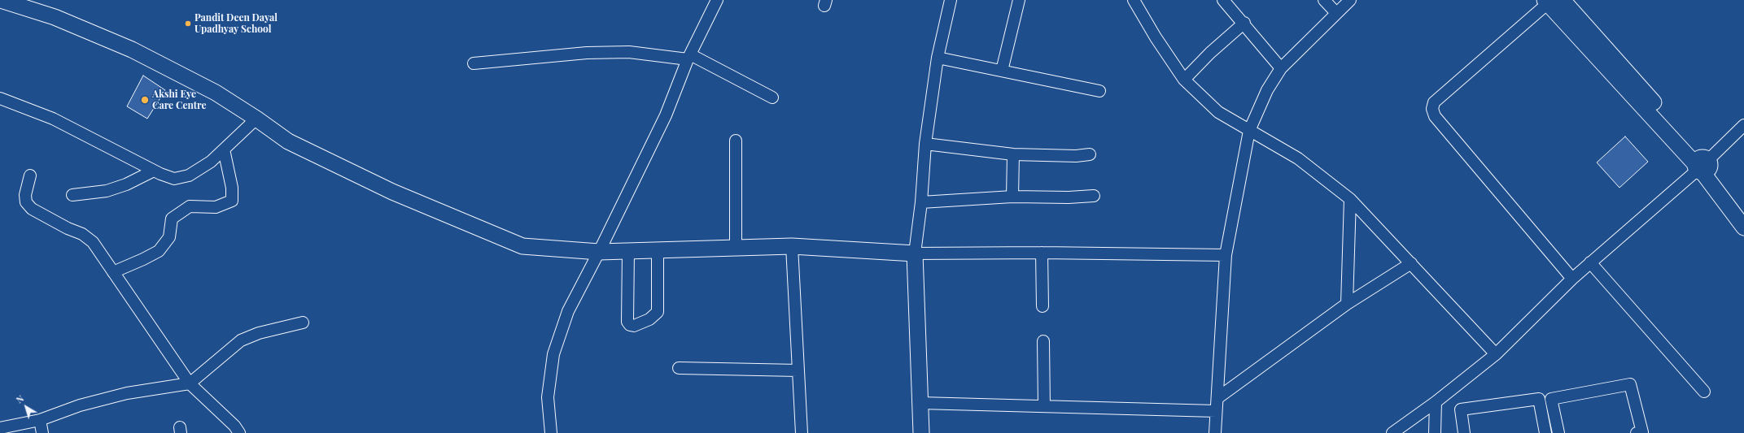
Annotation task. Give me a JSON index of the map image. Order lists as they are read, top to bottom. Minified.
{"places":["Pandit Deen Dayal Upadhyay School","Akshi Eye Care Centre"],"north":"top left"}
